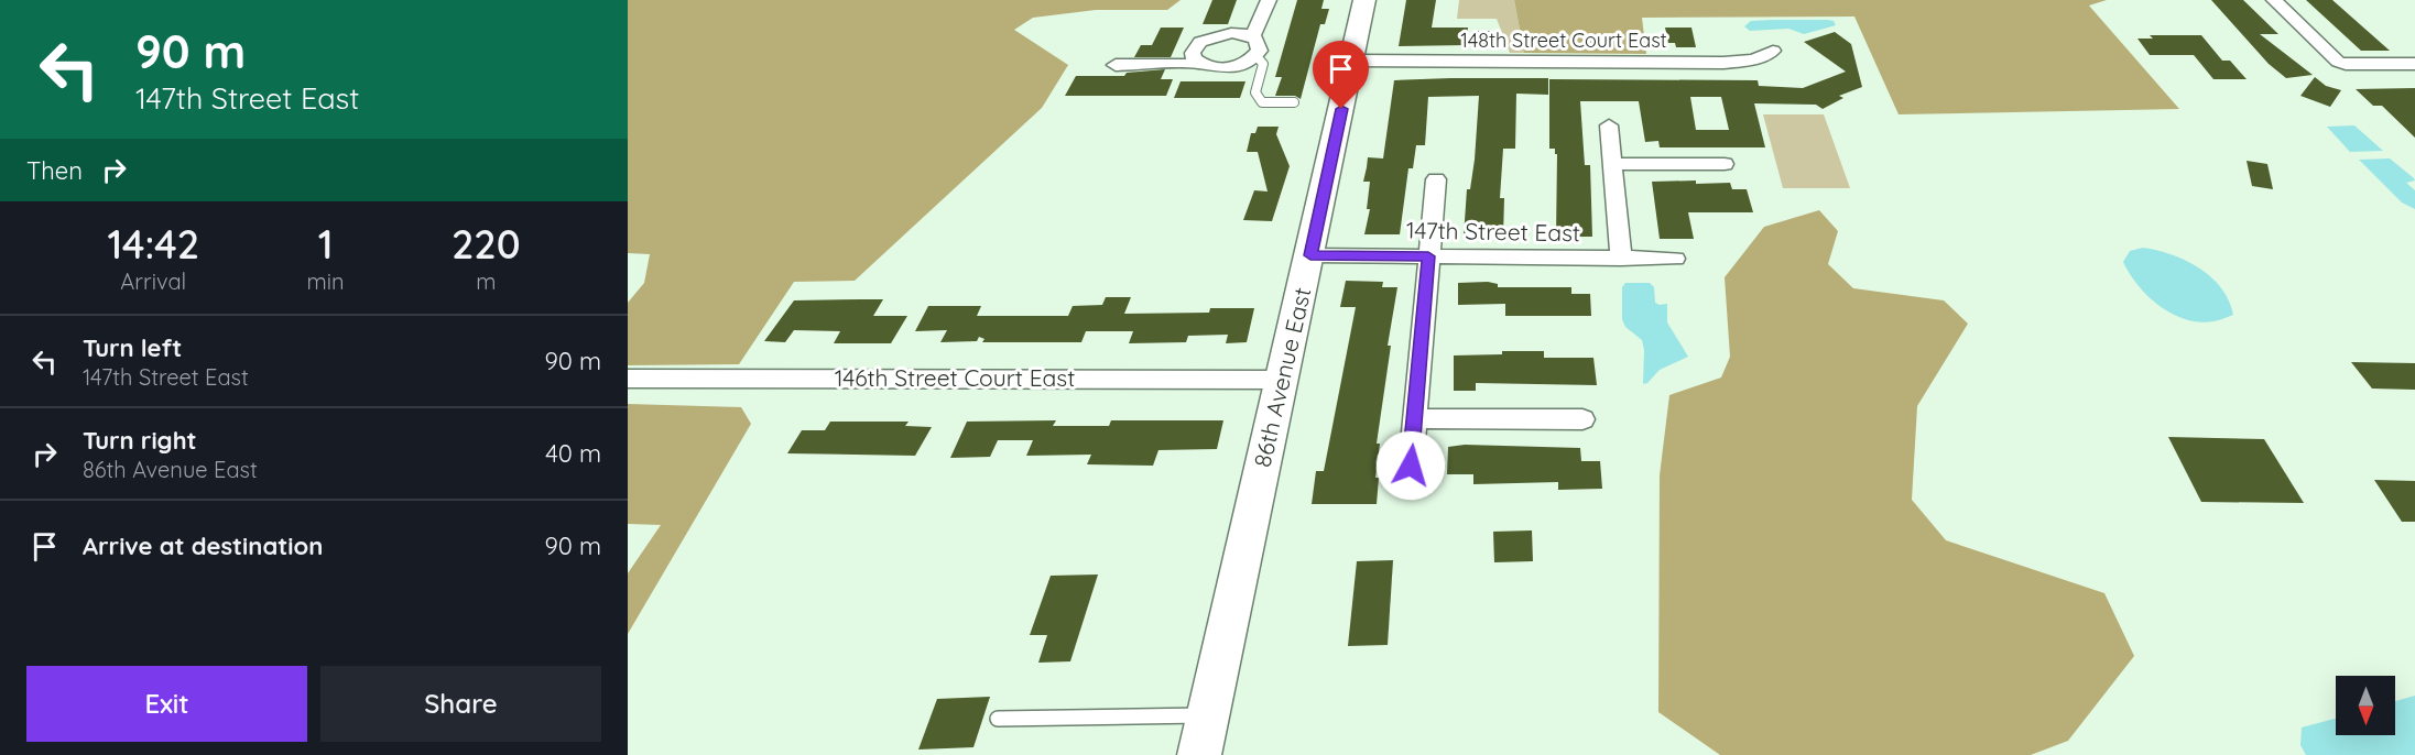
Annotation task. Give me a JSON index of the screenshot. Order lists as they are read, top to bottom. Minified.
{"streets":{"street":["148th Street Court East","147th Street East","86th Avenue East","146th Street Court East"]},"crossings":[["148th Street Court East","86th Avenue East"],["147th Street East","86th Avenue East"],["86th Avenue East","146th Street Court East"]],"north":"bottom","page":{"turn":["90 m","147th Street East"],"then":"Then","eta":["14:42","Arrival","1","min","220","m"],"list":[{"name":"Turn left","note":"147th Street East","value":"90 m"},{"name":"Turn right","note":"86th Avenue East","value":"40 m"},{"name":"Arrive at destination","value":"90 m"}],"buttons":["Exit","Share"]}}
